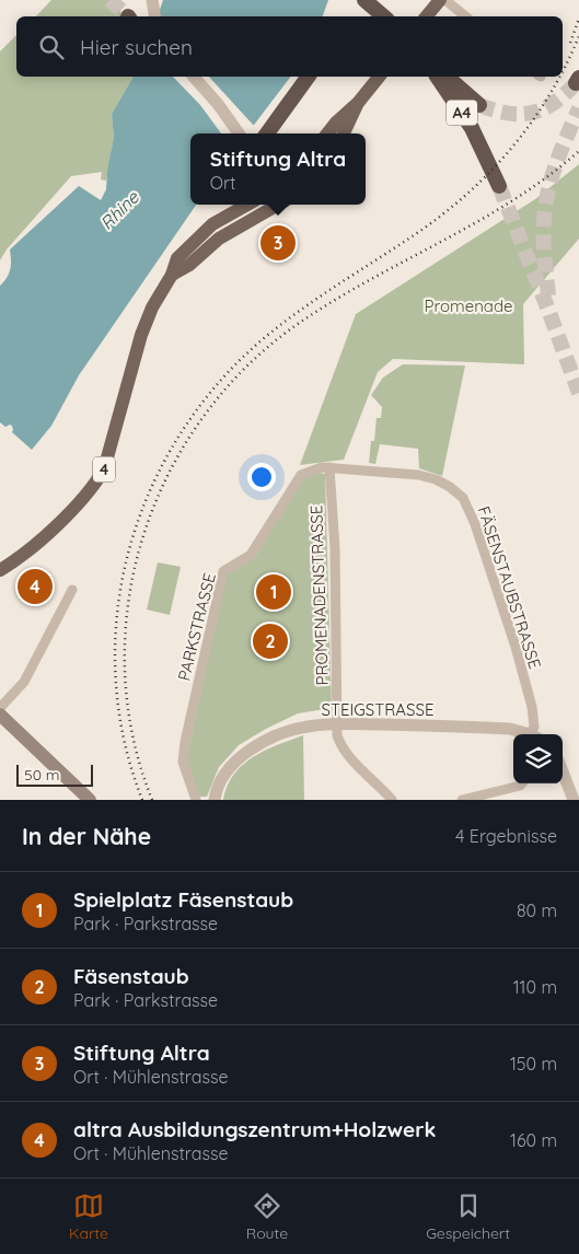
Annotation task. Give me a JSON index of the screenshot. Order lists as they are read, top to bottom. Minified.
{"streets":{"highway":["A4"],"main road":["4"],"street":["FÄSENSTAUBSTRASSE","PROMENADENSTRASSE","PARKSTRASSE","STEIGSTRASSE"]},"crossings":[["FÄSENSTAUBSTRASSE","PROMENADENSTRASSE"],["FÄSENSTAUBSTRASSE","PARKSTRASSE"],["PROMENADENSTRASSE","PARKSTRASSE"],["PROMENADENSTRASSE","STEIGSTRASSE"]],"water":["Rhine"],"parks":["Promenade"],"scale_bar":"50 m","page":{"search":"Hier suchen","popup":["Stiftung Altra","Ort"],"pins":["3","4","1","2"],"scale":"50 m","heading":["In der Nähe","4 Ergebnisse"],"list":[{"mark":"1","name":"Spielplatz Fäsenstaub","note":"Park · Parkstrasse","value":"80 m"},{"mark":"2","name":"Fäsenstaub","note":"Park · Parkstrasse","value":"110 m"},{"mark":"3","name":"Stiftung Altra","note":"Ort · Mühlenstrasse","value":"150 m"},{"mark":"4","name":"altra Ausbildungszentrum+Holzwerk","note":"Ort · Mühlenstrasse","value":"160 m"}],"nav":["Karte","Route","Gespeichert"]}}
